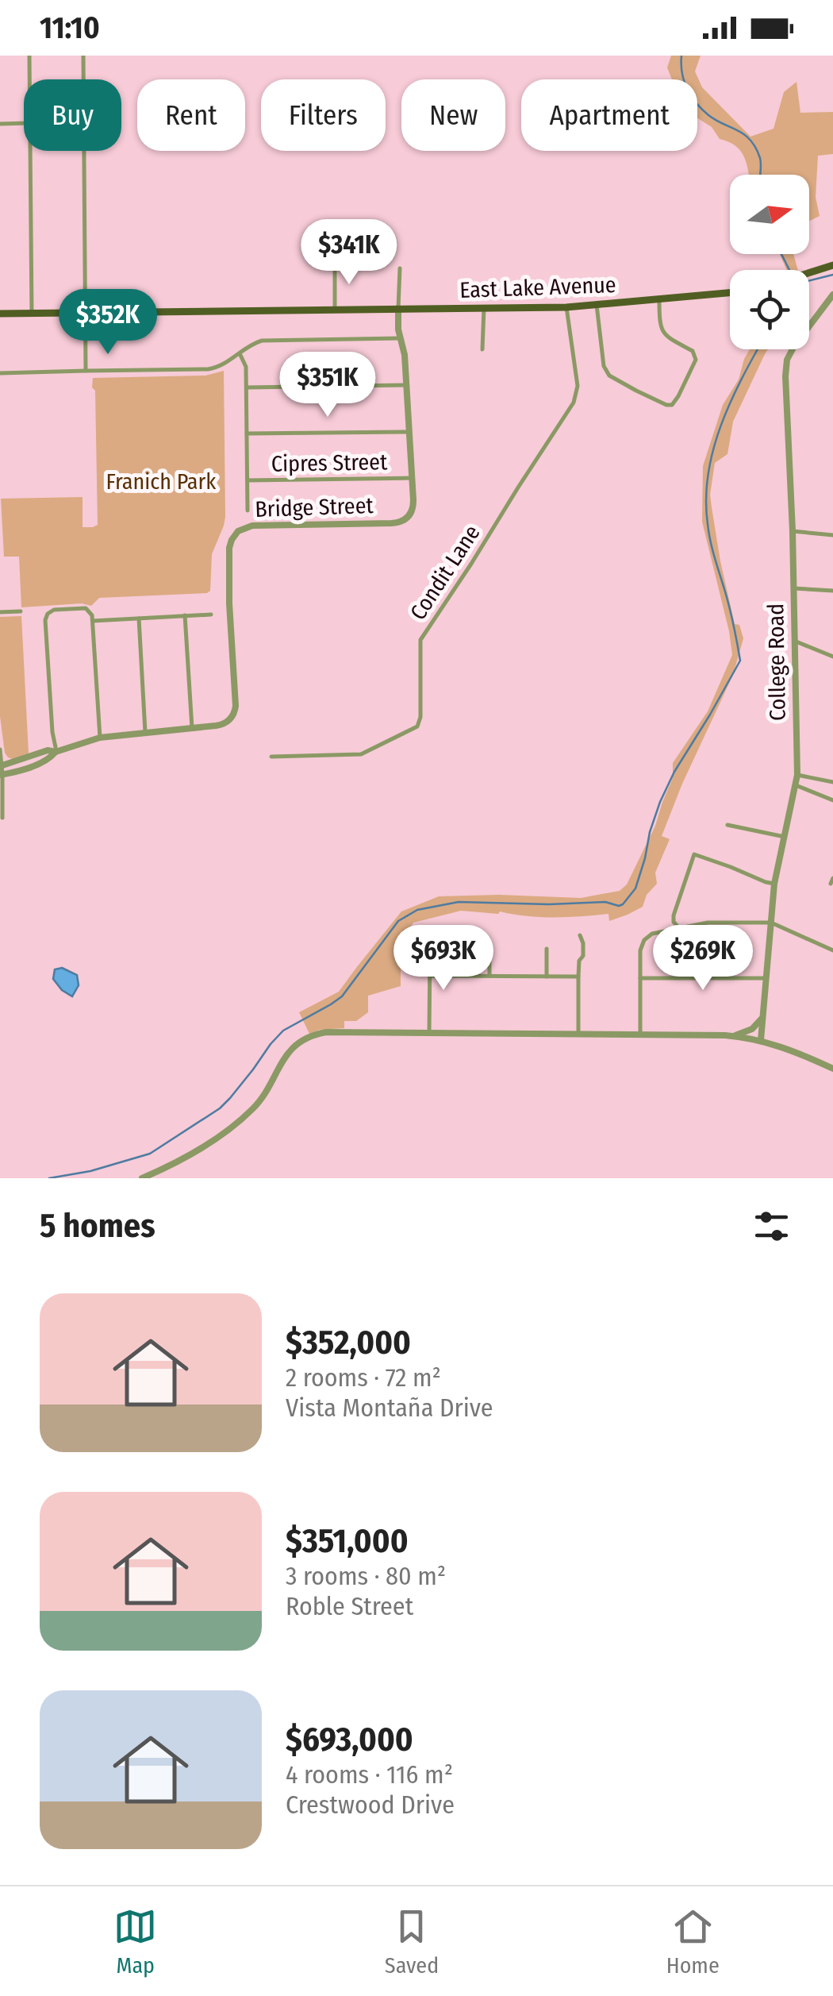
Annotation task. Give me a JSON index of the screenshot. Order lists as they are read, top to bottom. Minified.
{"streets":{"main road":["East Lake Avenue"],"street":["Cipres Street","Bridge Street","Condit Lane","College Road"]},"crossings":[["East Lake Avenue","Bridge Street"],["East Lake Avenue","Condit Lane"],["Cipres Street","Bridge Street"]],"parks":["Franich Park"],"north":"right","page":{"status":"11:10","chip":["Buy","Rent","Filters","New","Apartment"],"price":["$341K","$352K","$351K","$693K","$269K"],"heading":"5 homes","list":[{"name":"$352,000","note":"2 rooms · 72 m² · Vista Montaña Drive"},{"name":"$351,000","note":"3 rooms · 80 m² · Roble Street"},{"name":"$693,000","note":"4 rooms · 116 m² · Crestwood Drive"}],"tabs":["Map","Saved","Home"]}}
